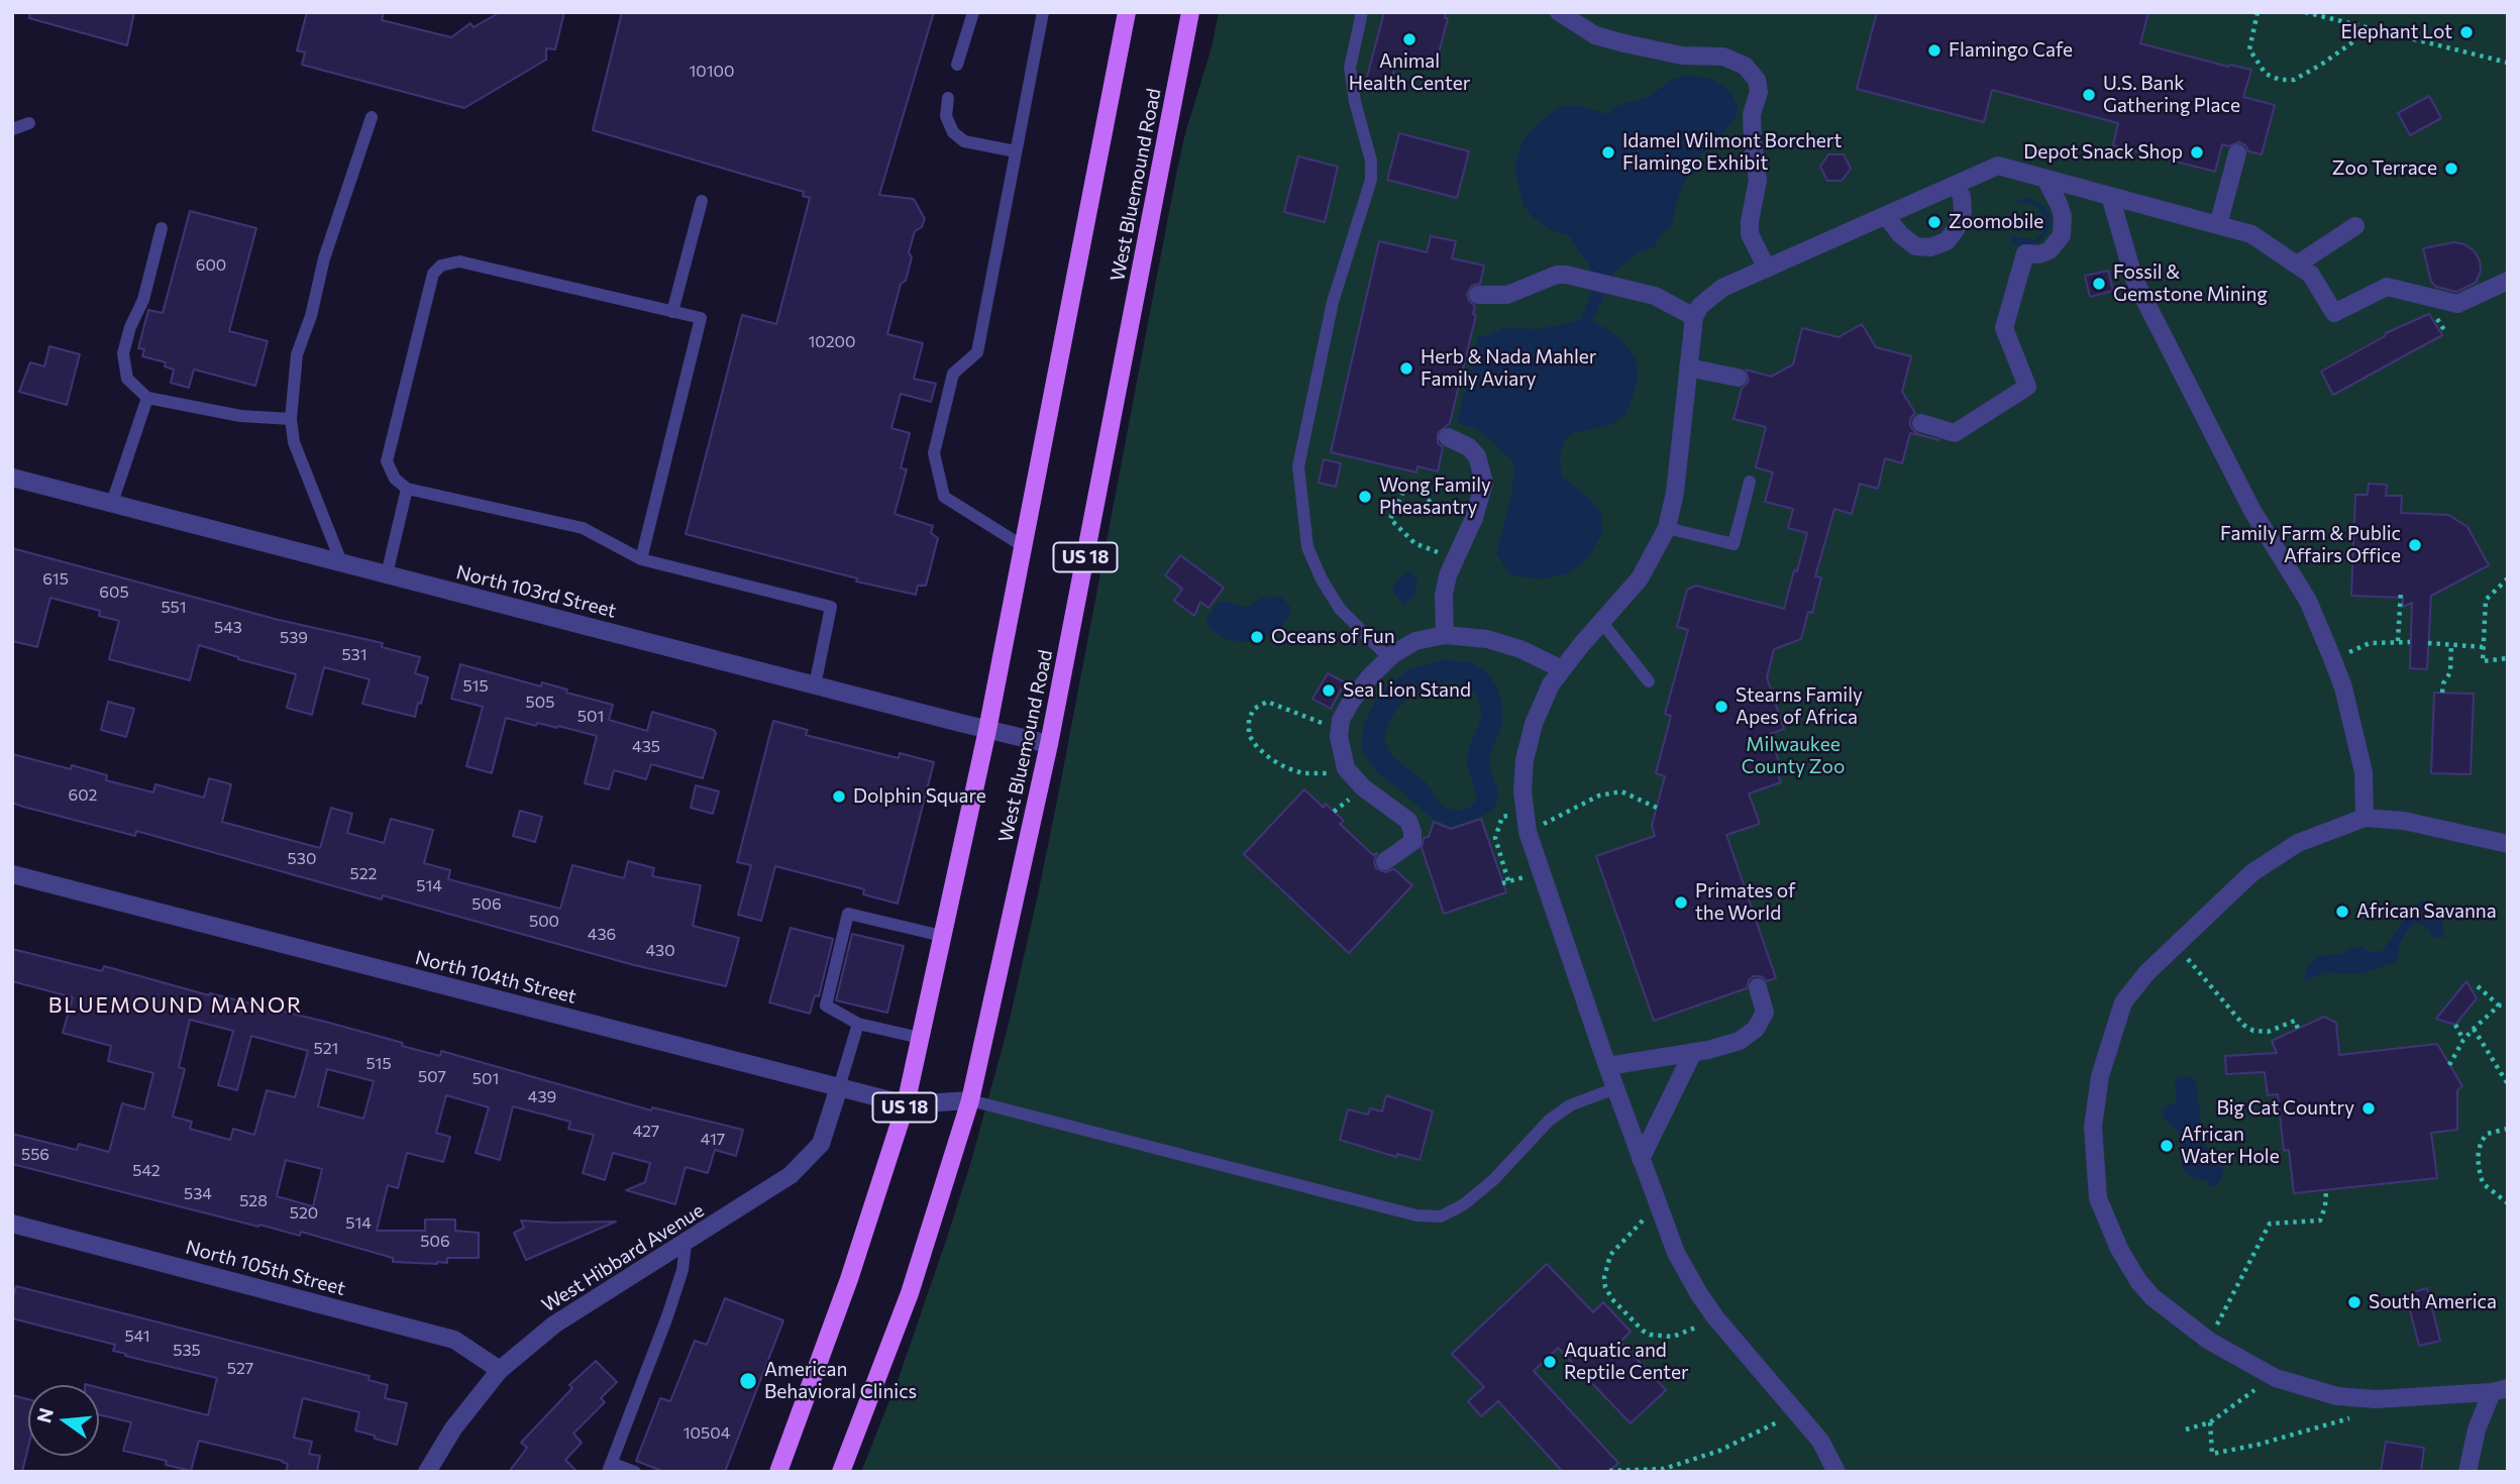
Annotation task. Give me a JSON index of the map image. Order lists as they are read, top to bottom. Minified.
{"streets":{"main road":["West Bluemound Road","US 18"],"street":["North 103rd Street","North 104th Street","West Hibbard Avenue","North 105th Street"]},"crossings":[["West Bluemound Road","North 103rd Street"],["West Bluemound Road","North 104th Street"],["US 18","North 103rd Street"],["US 18","North 104th Street"],["North 104th Street","West Hibbard Avenue"],["West Hibbard Avenue","North 105th Street"]],"districts":["BLUEMOUND MANOR"],"parks":["Milwaukee County Zoo"],"places":["Elephant Lot","Animal Health Center","Flamingo Cafe","U.S. Bank Gathering Place","Idamel Wilmont Borchert Flamingo Exhibit","Depot Snack Shop","Zoo Terrace","Zoomobile","Fossil & Gemstone Mining","Herb & Nada Mahler Family Aviary","Wong Family Pheasantry","Family Farm & Public Affairs Office","Oceans of Fun","Sea Lion Stand","Stearns Family Apes of Africa","Dolphin Square","Primates of the World","African Savanna","Big Cat Country","African Water Hole","South America","Aquatic and Reptile Center","American Behavioral Clinics"],"house_numbers":["10100","600","10200","615","605","551","543","539","531","515","505","501","435","602","530","522","514","506","500","436","430","521","515","507","501","439","427","417","556","542","534","528","520","514","506","541","535","527","10504"],"north":"left"}
